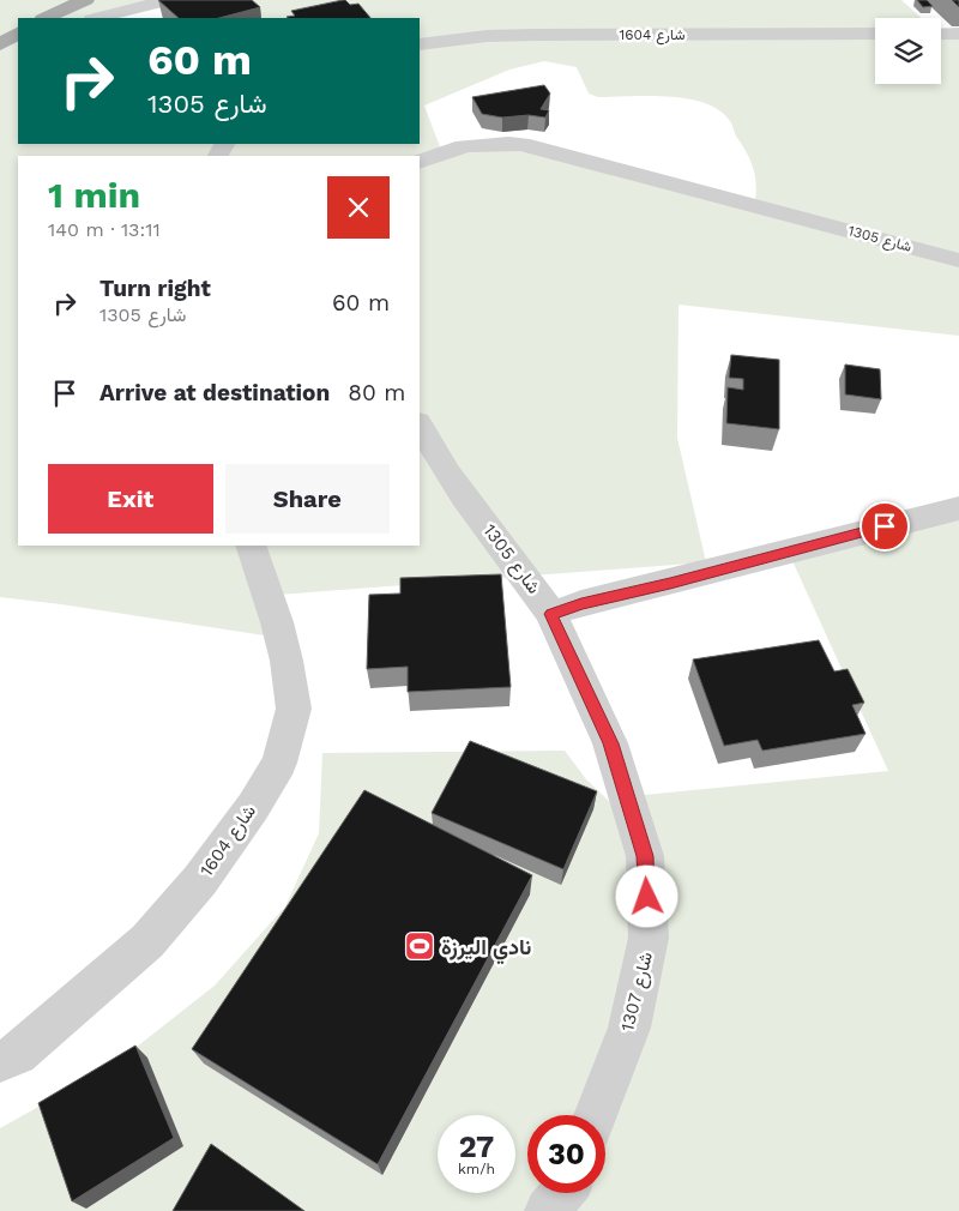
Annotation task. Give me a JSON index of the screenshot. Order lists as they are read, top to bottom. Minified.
{"streets":{"street":["شارع 1604","شارع 1305","شارع 1307"]},"crossings":[["شارع 1305","شارع 1307"]],"places":{"sports":["نادي اليرزة"]},"page":{"turn":["60 m","شارع 1305"],"heading":["1 min","140 m · 13:11"],"list":[{"name":"Turn right","note":"شارع 1305","value":"60 m"},{"name":"Arrive at destination","value":"80 m"}],"buttons":["Exit","Share"],"speed":"27 km/h","limit":"30"}}
